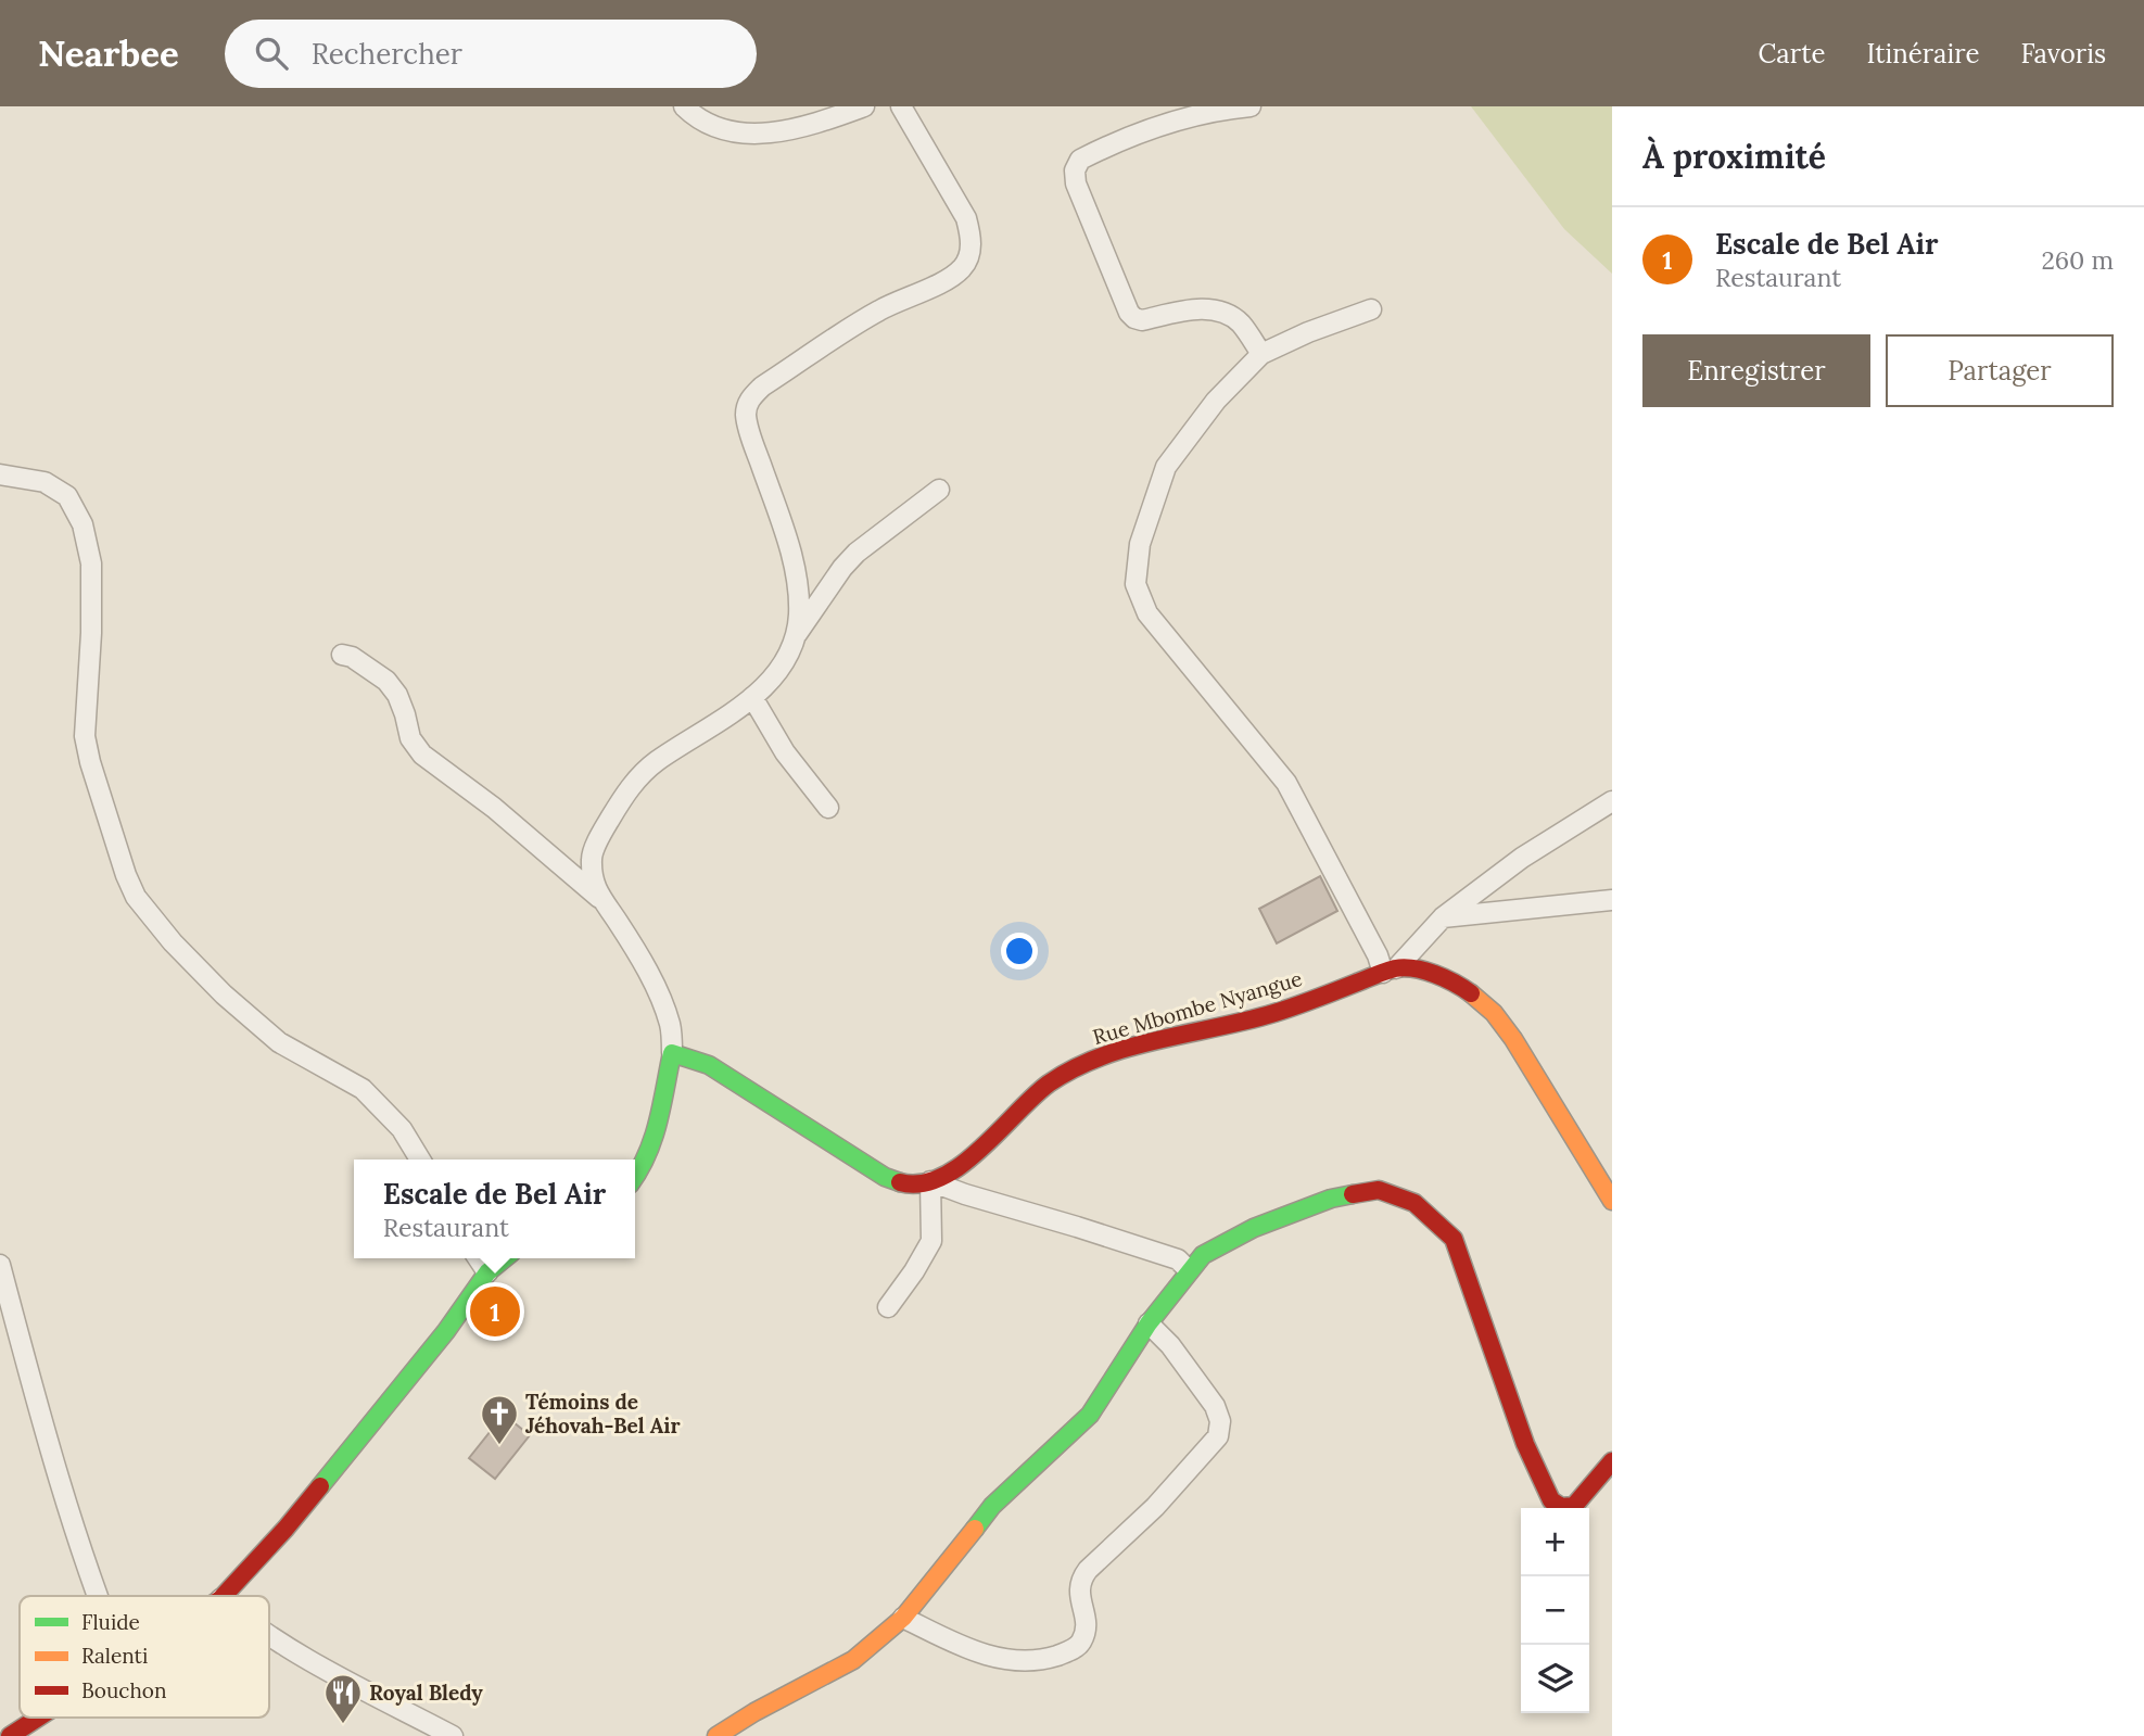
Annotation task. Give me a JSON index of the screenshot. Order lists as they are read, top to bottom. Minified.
{"streets":{"street":["Rue Mbombe Nyangue"]},"places":{"church":["Témoins de Jéhovah-Bel Air"],"restaurant":["Royal Bledy"]},"legend":["Fluide","Ralenti","Bouchon"],"page":{"header":"Nearbee","search":"Rechercher","nav":["Carte","Itinéraire","Favoris"],"heading":"À proximité","list":[{"mark":"1","name":"Escale de Bel Air","note":"Restaurant","value":"260 m"}],"buttons":["Enregistrer","Partager"],"popup":["Escale de Bel Air","Restaurant"],"pins":"1","map_buttons":["+","−"]}}
